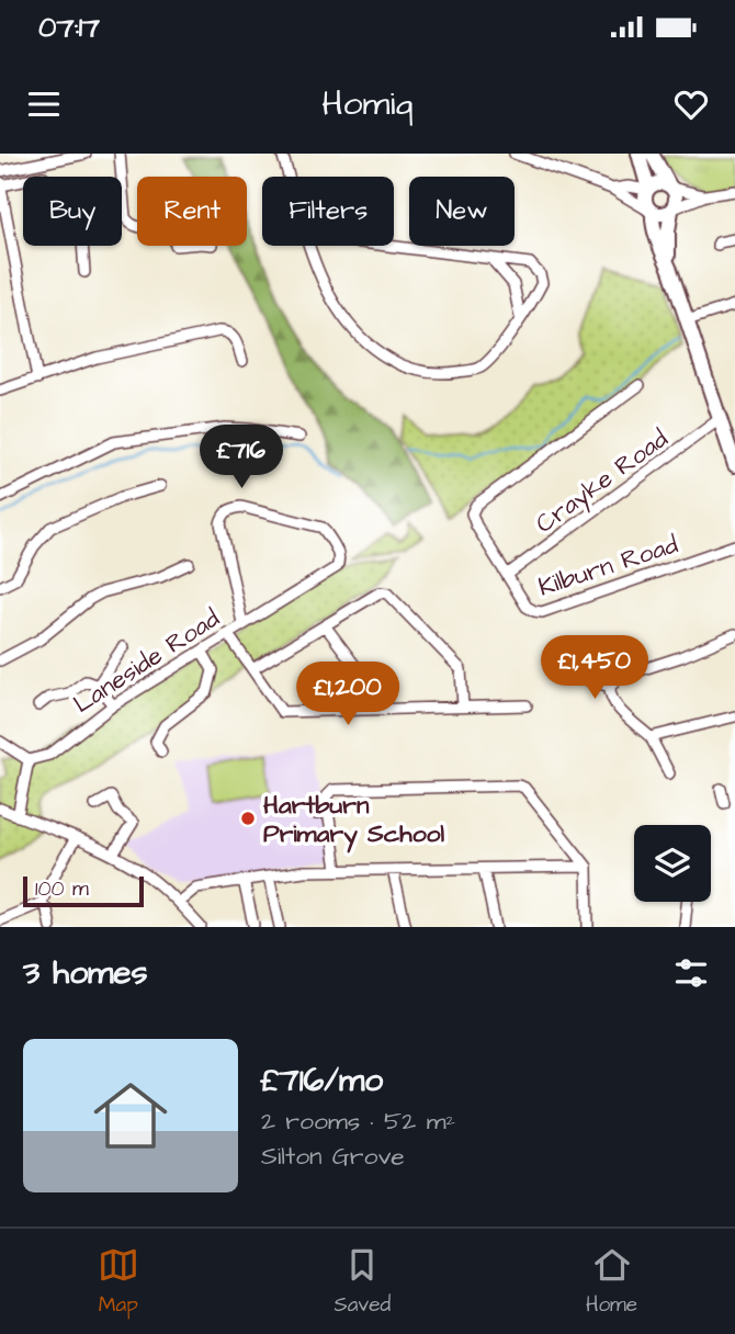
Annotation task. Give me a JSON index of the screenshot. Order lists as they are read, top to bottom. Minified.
{"streets":{"street":["Crayke Road","Kilburn Road","Laneside Road"]},"crossings":[["Crayke Road","Kilburn Road"]],"places":["Hartburn Primary School"],"scale_bar":"100 m","page":{"status":"07:17","header":"Homiq","chip":["Buy","Rent","Filters","New"],"price":["£716","£1,450","£1,200"],"scale":"100 m","heading":"3 homes","list":[{"name":"£716/mo","note":"2 rooms · 52 m² · Silton Grove"}],"tabs":["Map","Saved","Home"]}}
